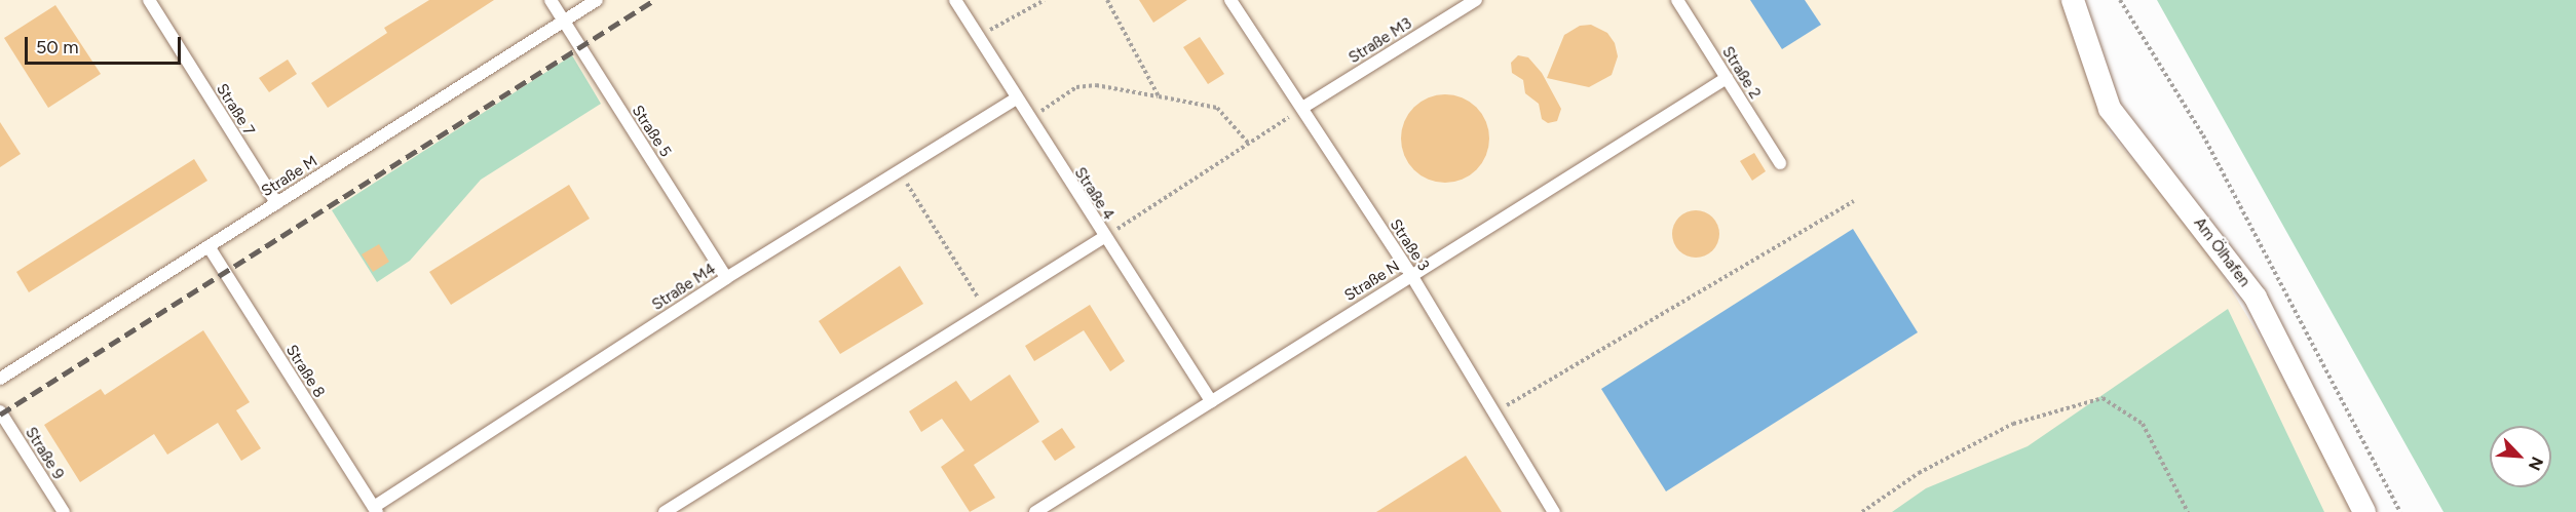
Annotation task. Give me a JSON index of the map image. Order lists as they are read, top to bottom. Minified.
{"streets":{"street":["Am Ölhafen"],"lane":["Straße M3","Straße 2","Straße 7","Straße 5","Straße M","Straße 4","Straße 3","Straße N","Straße M4","Straße 8","Straße 9"]},"crossings":[["Straße M3","Straße 3"],["Straße 2","Straße N"],["Straße 7","Straße M"],["Straße 5","Straße M"],["Straße 5","Straße M4"],["Straße M","Straße 8"],["Straße 4","Straße N"],["Straße 4","Straße M4"],["Straße 3","Straße N"],["Straße M4","Straße 8"]],"scale_bar":"50 m","north":"bottom right"}
